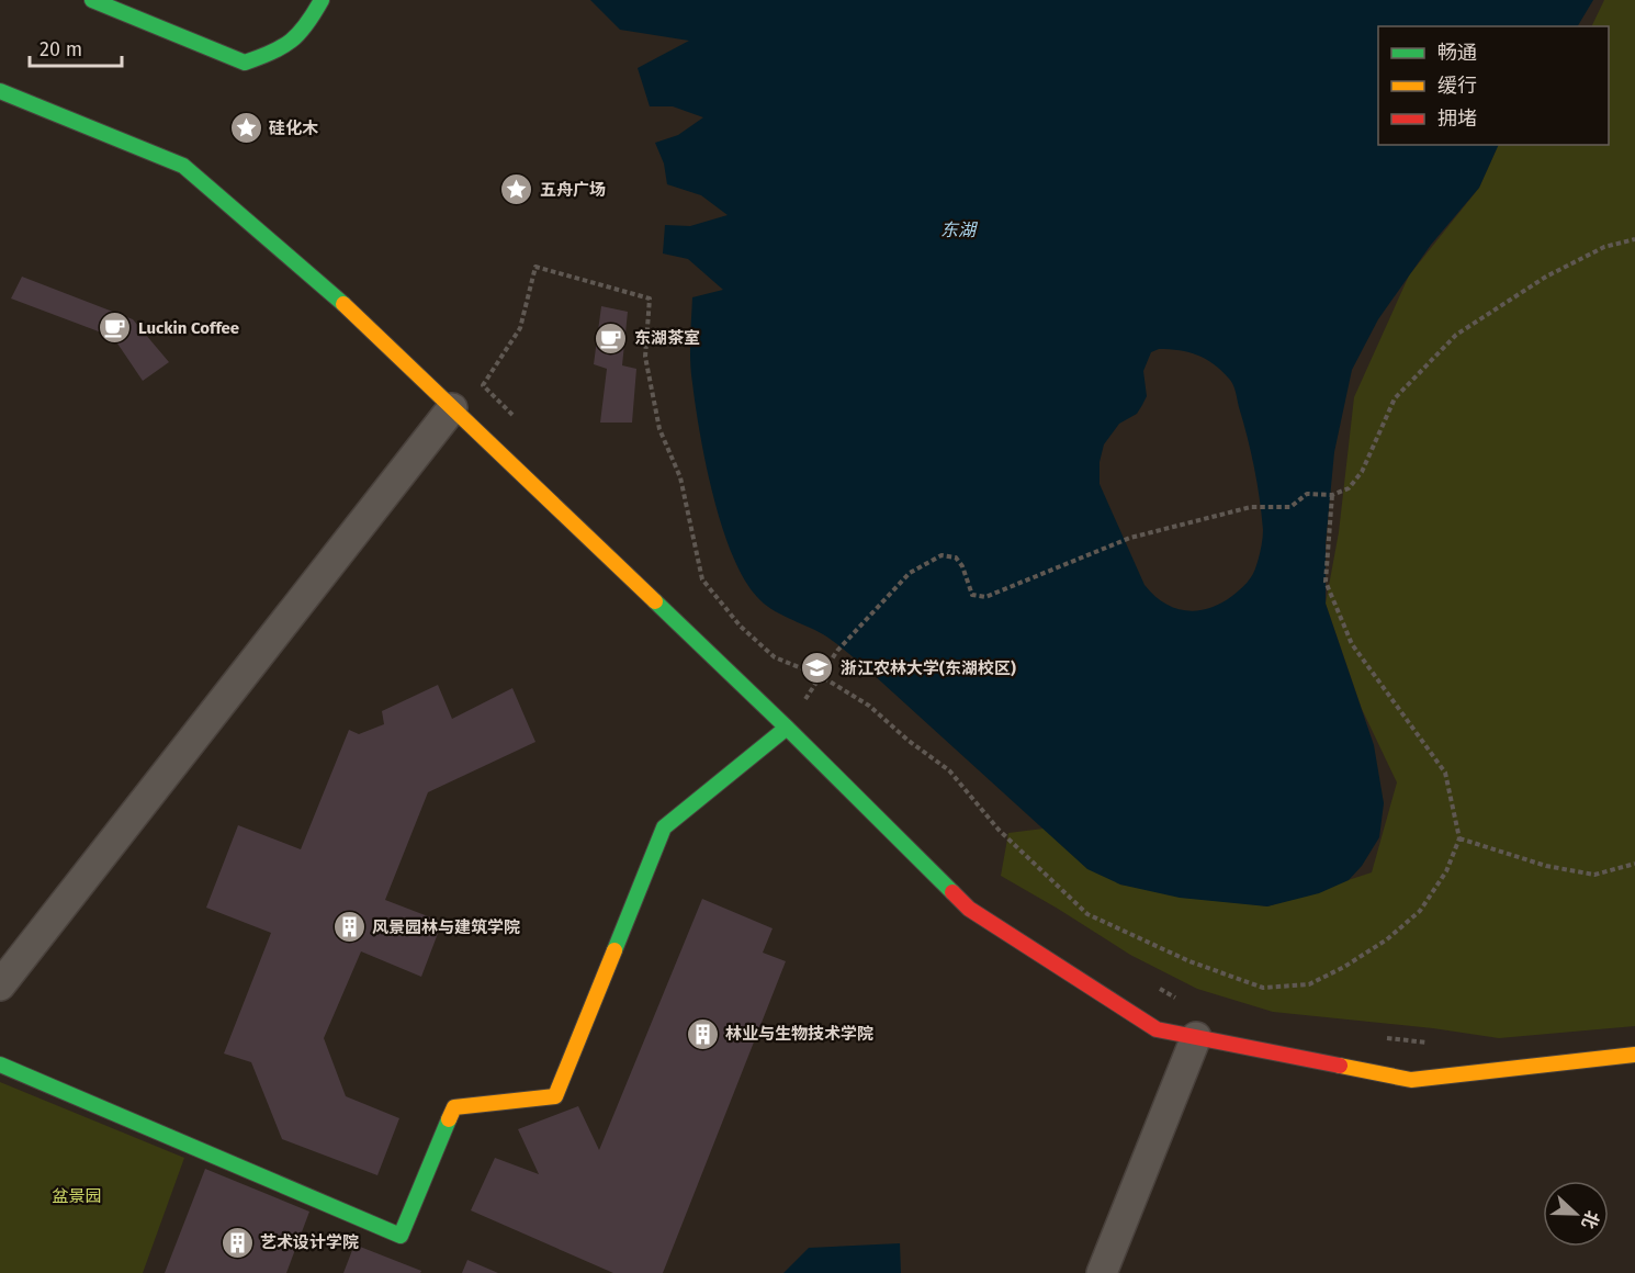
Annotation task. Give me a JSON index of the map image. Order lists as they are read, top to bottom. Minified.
{"water":["东湖"],"parks":["盆景园"],"places":{"place":["硅化木","五舟广场"],"cafe":["Luckin Coffee","东湖茶室"],"school or university":["浙江农林大学(东湖校区)"],"building":["风景园林与建筑学院","林业与生物技术学院","艺术设计学院"]},"legend":["畅通","缓行","拥堵"],"scale_bar":"20 m","north":"right"}
